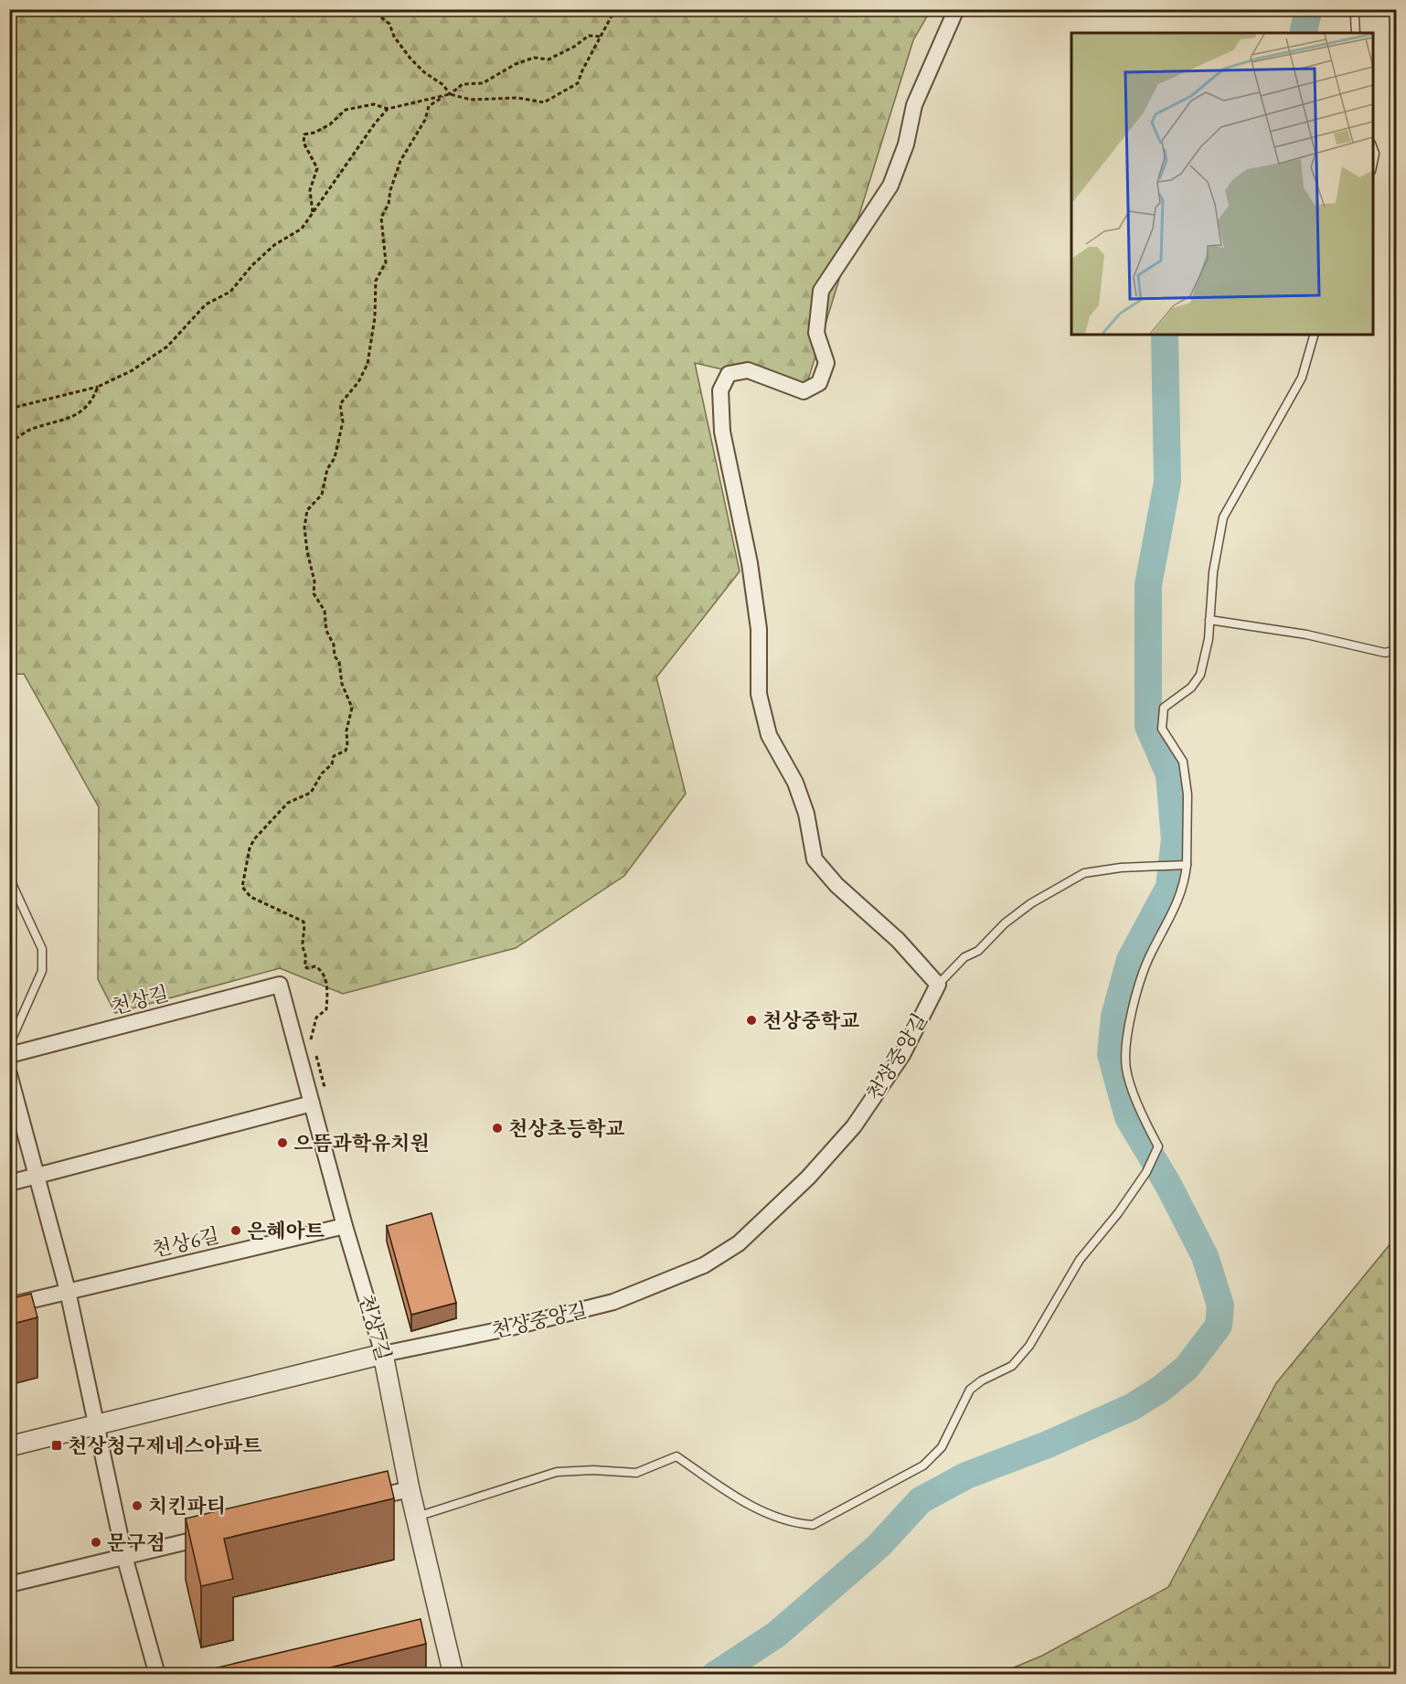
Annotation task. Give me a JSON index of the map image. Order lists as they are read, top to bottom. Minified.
{"streets":{"street":["천상길","천상중앙길","천상6길","천상7길"]},"crossings":[["천상길","천상7길"],["천상중앙길","천상7길"],["천상6길","천상7길"]],"places":{"other":["천상중학교","천상초등학교","으뜸과학유치원","은혜아트","치킨파티","문구점"],"transit":["천상청구제네스아파트"]}}
